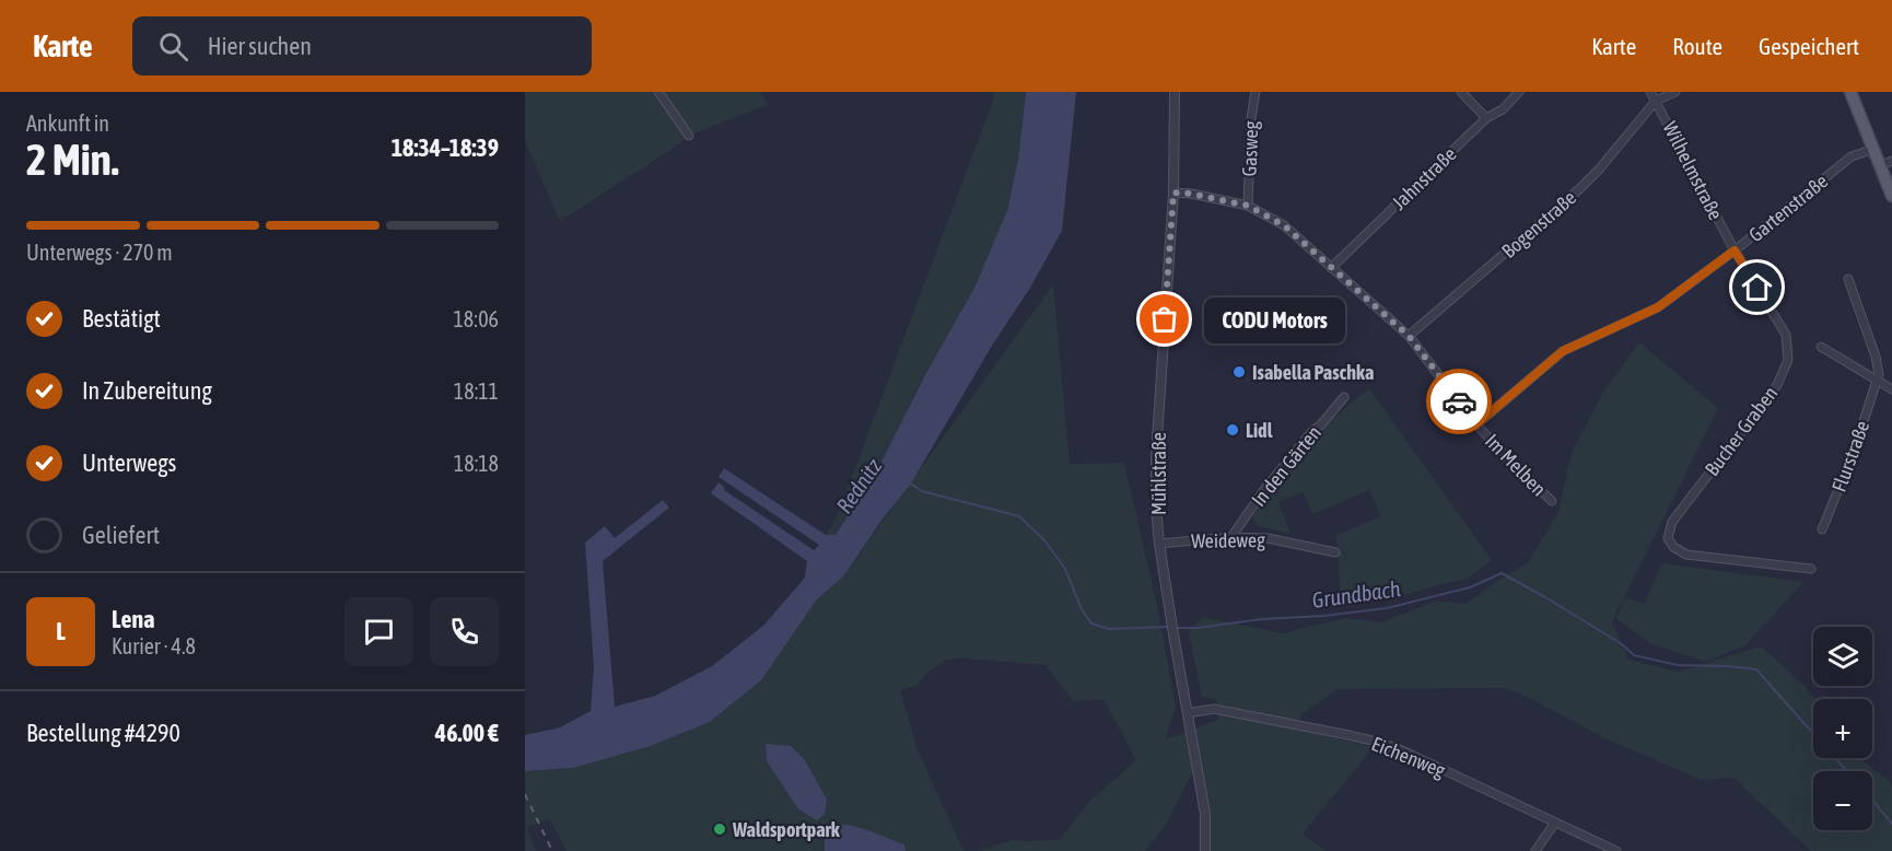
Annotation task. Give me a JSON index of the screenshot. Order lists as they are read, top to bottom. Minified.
{"streets":{"street":["Gasweg","Wilhelmstraße","Jahnstraße","Gartenstraße","Bogenstraße","Bucher Graben","Flurstraße","Im Melben","In den Gärten","Mühlstraße","Weideweg","Eichenweg"]},"crossings":[["Gasweg","Im Melben"],["Wilhelmstraße","Gartenstraße"],["Wilhelmstraße","Bogenstraße"],["Wilhelmstraße","Bucher Graben"],["Jahnstraße","Im Melben"],["Gartenstraße","Bucher Graben"],["Gartenstraße","Im Melben"],["Bogenstraße","Im Melben"],["Im Melben","Mühlstraße"],["In den Gärten","Weideweg"],["Mühlstraße","Weideweg"],["Mühlstraße","Eichenweg"]],"water":["Rednitz","Grundbach"],"places":["CODU Motors","Isabella Paschka","Lidl","Waldsportpark"],"page":{"header":"Karte","search":"Hier suchen","nav":["Karte","Route","Gespeichert"],"heading":["2 Min.","Ankunft in","18:34–18:39"],"panel":["Lena","Kurier · 4.8","Bestellung #4290","46.00 €"],"bar":"Unterwegs · 270 m","list":[["Bestätigt","18:06"],["In Zubereitung","18:11"],["Unterwegs","18:18"],"Geliefert"],"bubble":"CODU Motors","round":"L","map_buttons":["+","−"]}}
